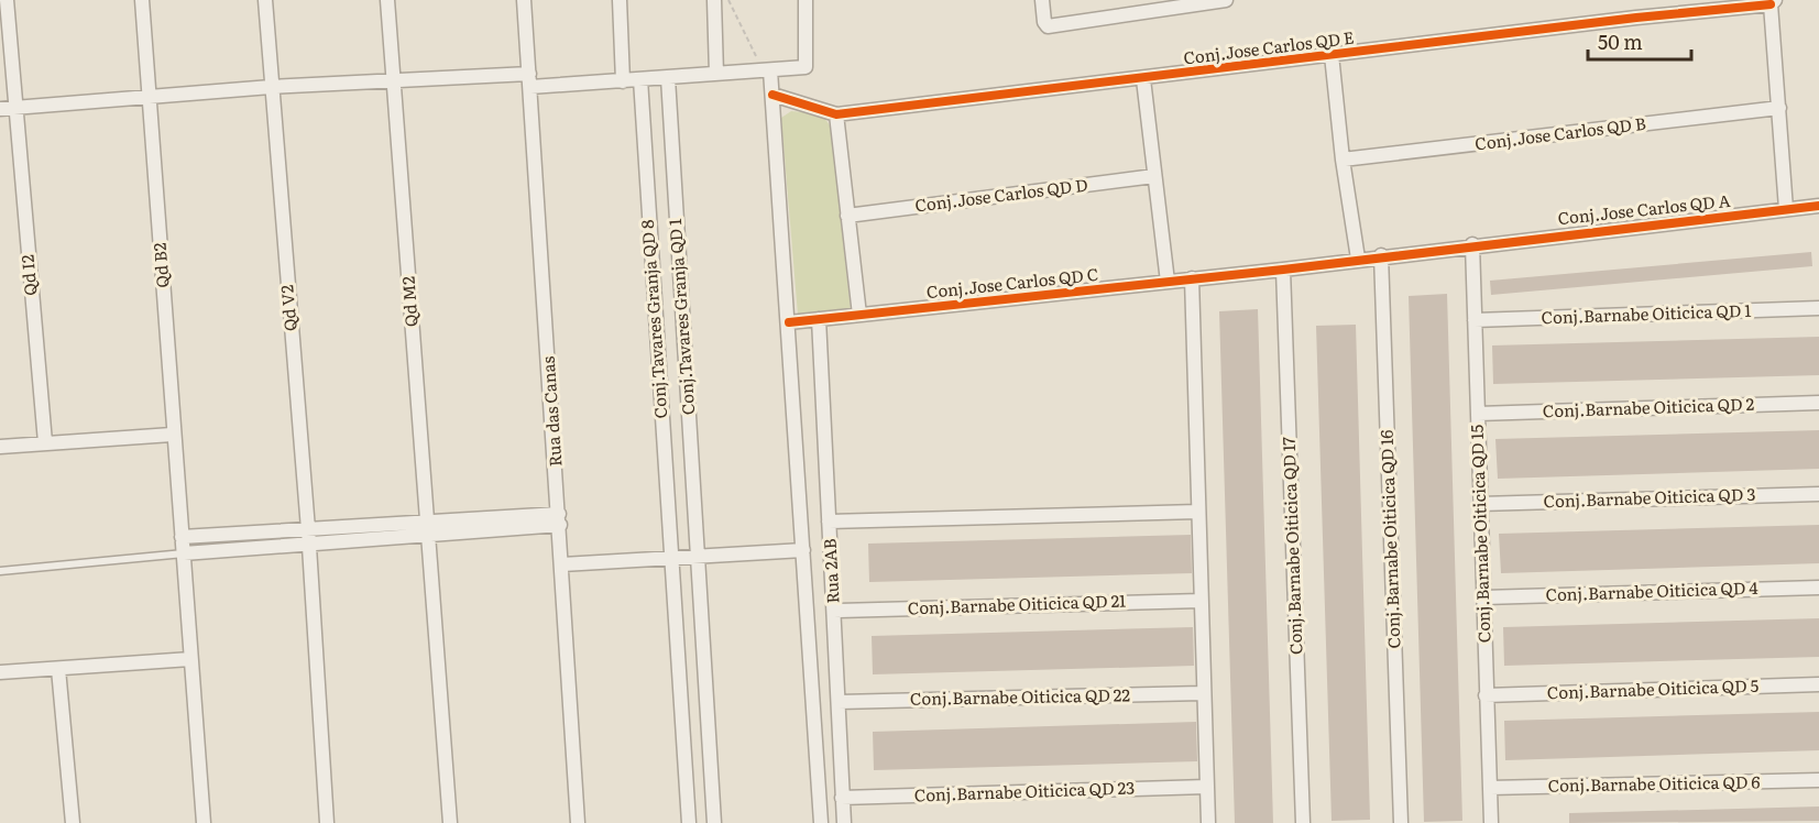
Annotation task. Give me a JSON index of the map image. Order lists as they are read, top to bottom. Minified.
{"streets":{"street":["Conj.Jose Carlos QD E","Conj.Jose Carlos QD B","Conj.Jose Carlos QD D","Conj.Jose Carlos QD A","Qd B2","Qd I2","Conj.Jose Carlos QD C","Qd M2","Qd V2","Conj.Barnabe Oiticica QD 1","Conj.Tavares Granja QD 1","Conj.Tavares Granja QD 8","Conj.Barnabe Oiticica QD 2","Rua das Canas","Conj.Barnabe Oiticica QD 3","Conj.Barnabe Oiticica QD 15","Conj.Barnabe Oiticica QD 16","Conj.Barnabe Oiticica QD 17","Rua 2AB","Conj.Barnabe Oiticica QD 4","Conj.Barnabe Oiticica QD 21","Conj.Barnabe Oiticica QD 5","Conj.Barnabe Oiticica QD 22","Conj.Barnabe Oiticica QD 6","Conj.Barnabe Oiticica QD 23"]},"crossings":[["Conj.Jose Carlos QD A","Conj.Jose Carlos QD C"],["Conj.Jose Carlos QD A","Conj.Barnabe Oiticica QD 15"],["Conj.Jose Carlos QD A","Conj.Barnabe Oiticica QD 16"],["Conj.Jose Carlos QD A","Conj.Barnabe Oiticica QD 17"],["Conj.Jose Carlos QD C","Conj.Barnabe Oiticica QD 17"],["Conj.Jose Carlos QD C","Rua 2AB"],["Conj.Barnabe Oiticica QD 1","Conj.Barnabe Oiticica QD 15"],["Conj.Barnabe Oiticica QD 2","Conj.Barnabe Oiticica QD 15"],["Conj.Barnabe Oiticica QD 3","Conj.Barnabe Oiticica QD 15"],["Conj.Barnabe Oiticica QD 15","Conj.Barnabe Oiticica QD 4"],["Conj.Barnabe Oiticica QD 15","Conj.Barnabe Oiticica QD 5"],["Conj.Barnabe Oiticica QD 15","Conj.Barnabe Oiticica QD 6"],["Rua 2AB","Conj.Barnabe Oiticica QD 21"],["Rua 2AB","Conj.Barnabe Oiticica QD 22"],["Rua 2AB","Conj.Barnabe Oiticica QD 23"]],"scale_bar":"50 m"}
